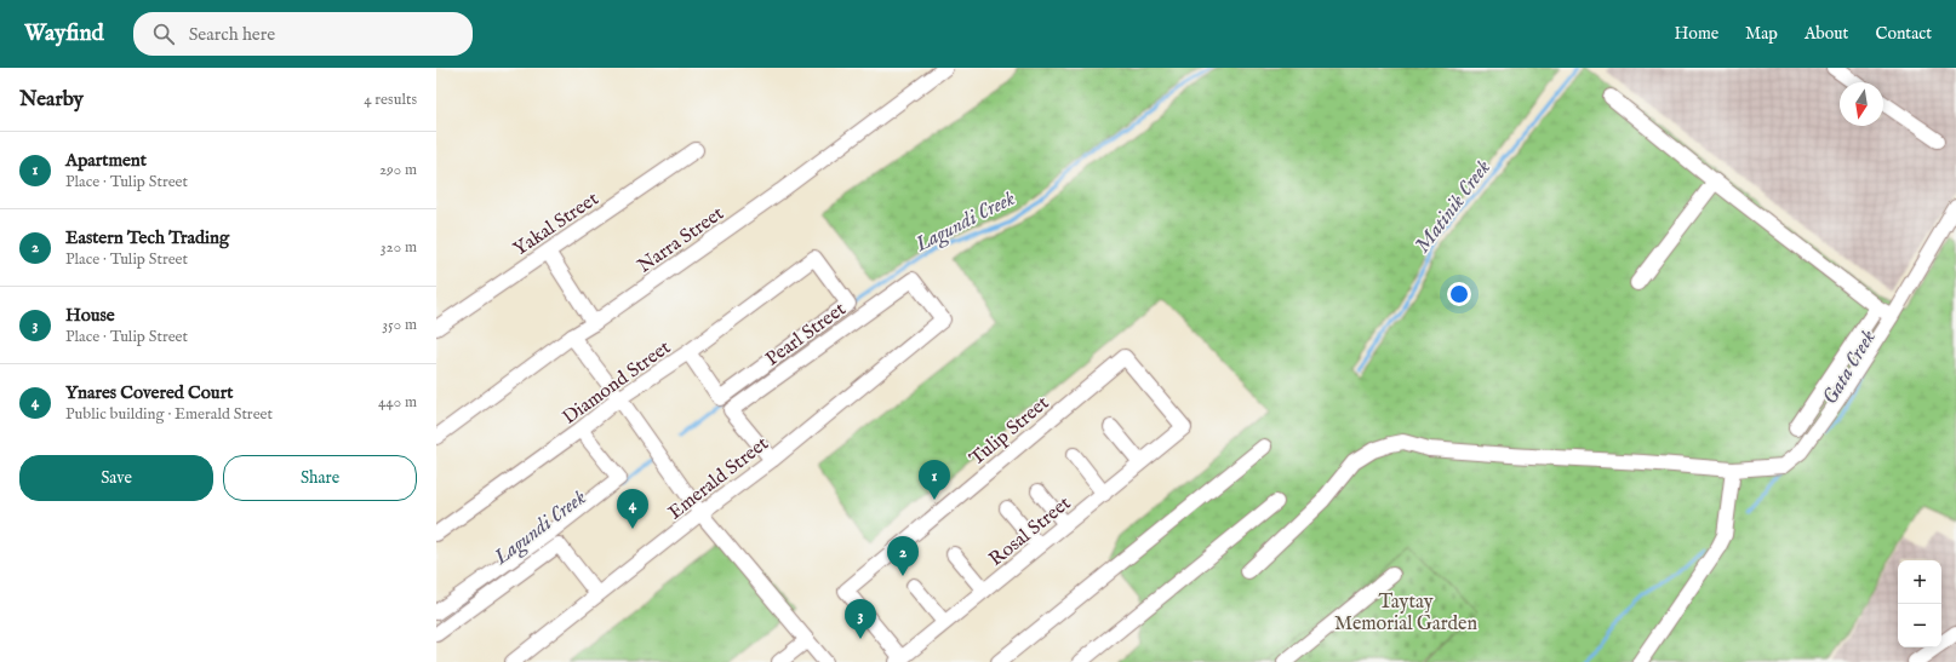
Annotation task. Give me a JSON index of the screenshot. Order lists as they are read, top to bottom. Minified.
{"streets":{"street":["Yakal Street","Narra Street","Pearl Street","Diamond Street","Tulip Street","Emerald Street","Rosal Street"]},"crossings":[["Pearl Street","Emerald Street"],["Tulip Street","Rosal Street"]],"water":["Matinik Creek","Lagundi Creek","Gata Creek"],"parks":["Taytay Memorial Garden"],"north":"bottom","page":{"header":"Wayfind","search":"Search here","nav":["Home","Map","About","Contact"],"heading":["Nearby","4 results"],"list":[{"mark":"1","name":"Apartment","note":"Place · Tulip Street","value":"290 m"},{"mark":"2","name":"Eastern Tech Trading","note":"Place · Tulip Street","value":"320 m"},{"mark":"3","name":"House","note":"Place · Tulip Street","value":"350 m"},{"mark":"4","name":"Ynares Covered Court","note":"Public building · Emerald Street","value":"440 m"}],"buttons":["Save","Share"],"pins":["1","4","2","3"],"map_buttons":["+","−"]}}
